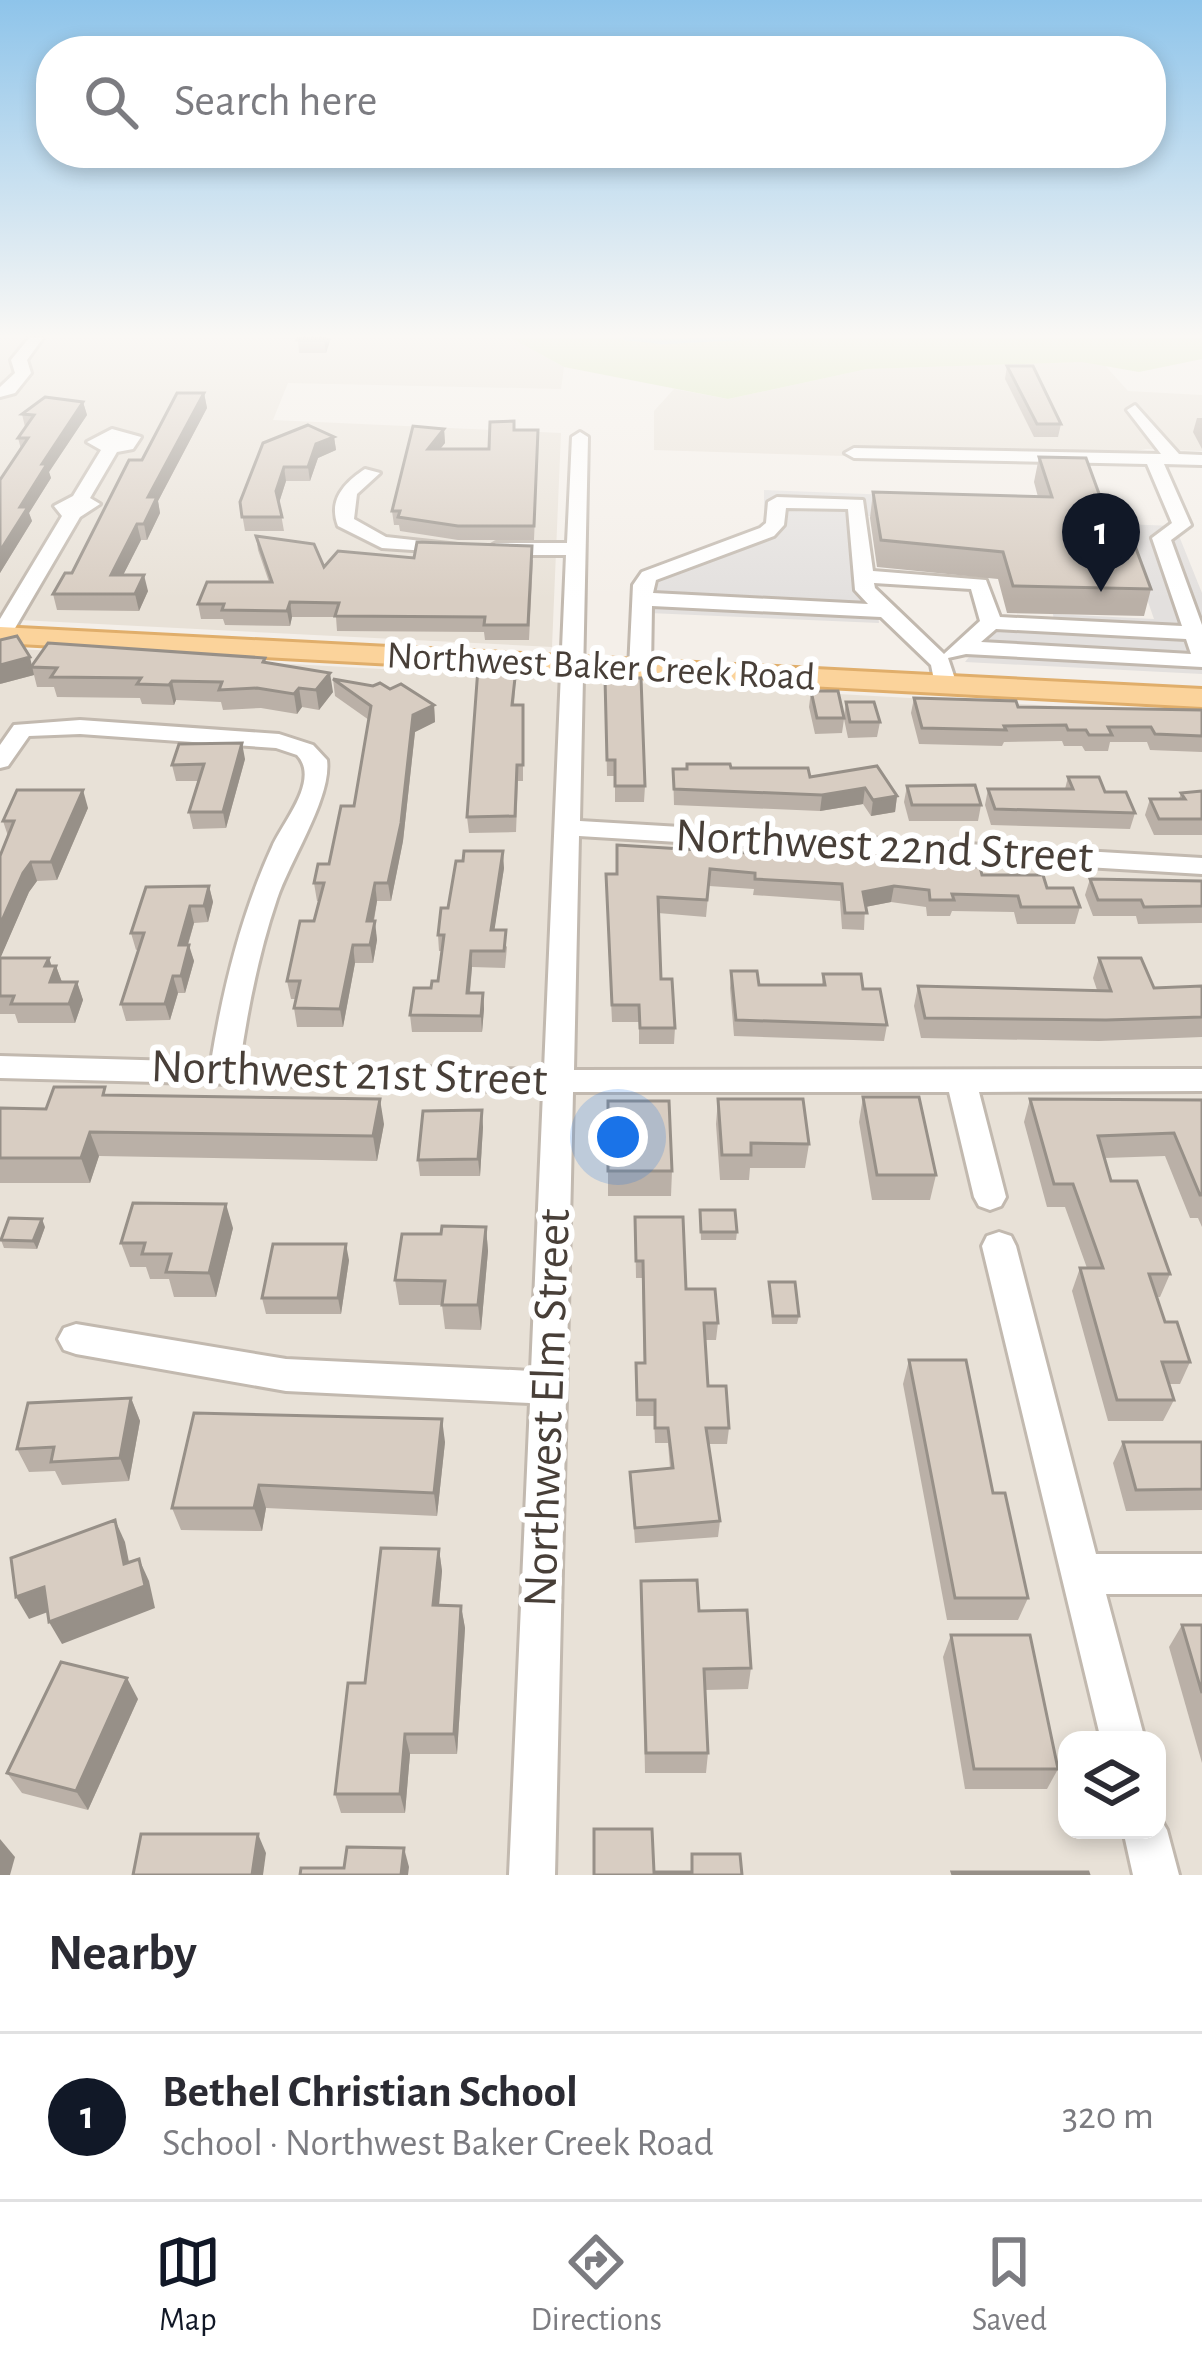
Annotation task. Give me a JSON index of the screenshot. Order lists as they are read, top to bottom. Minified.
{"streets":{"main road":["Northwest Baker Creek Road"],"street":["Northwest 22nd Street","Northwest 21st Street","Northwest Elm Street"]},"crossings":[["Northwest Baker Creek Road","Northwest Elm Street"],["Northwest 22nd Street","Northwest Elm Street"],["Northwest 21st Street","Northwest Elm Street"]],"page":{"search":"Search here","pins":"1","heading":"Nearby","list":[{"mark":"1","name":"Bethel Christian School","note":"School · Northwest Baker Creek Road","value":"320 m"}],"nav":["Map","Directions","Saved"]}}
